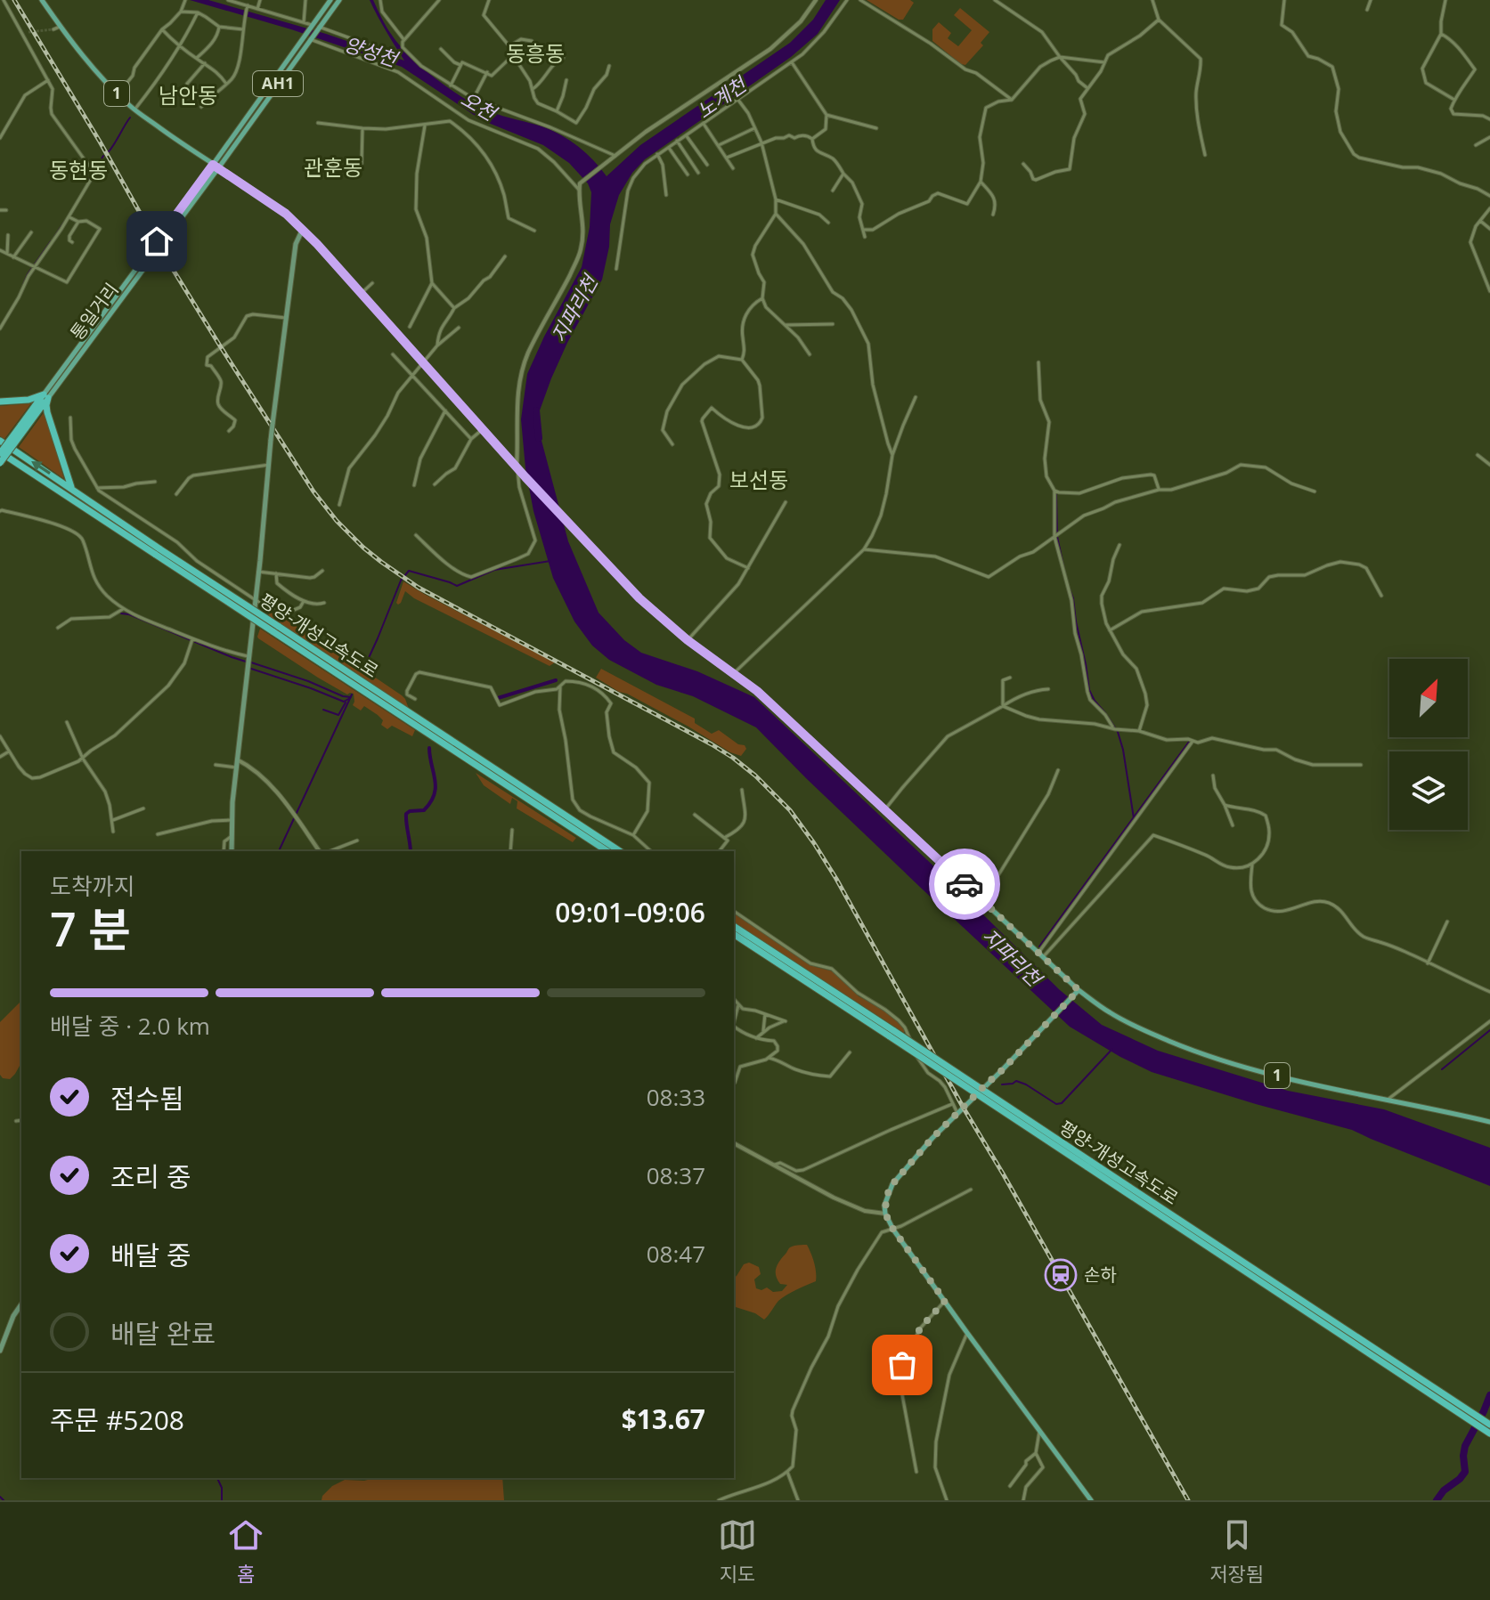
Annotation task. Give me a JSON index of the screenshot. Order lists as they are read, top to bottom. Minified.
{"streets":{"highway":["평양-개성고속도로"],"main road":["AH1","1","통일거리"]},"crossings":[["1","통일거리"]],"districts":["동흥동","남안동","관훈동","동현동","보선동"],"water":["양성천","노계천","오천","지파리천"],"places":{"station":["손하"]},"north":"top right","page":{"heading":["7 분","도착까지","09:01–09:06"],"panel":["주문 #5208","$13.67"],"bar":"배달 중 · 2.0 km","list":[["접수됨","08:33"],["조리 중","08:37"],["배달 중","08:47"],"배달 완료"],"tabs":["홈","지도","저장됨"]}}
